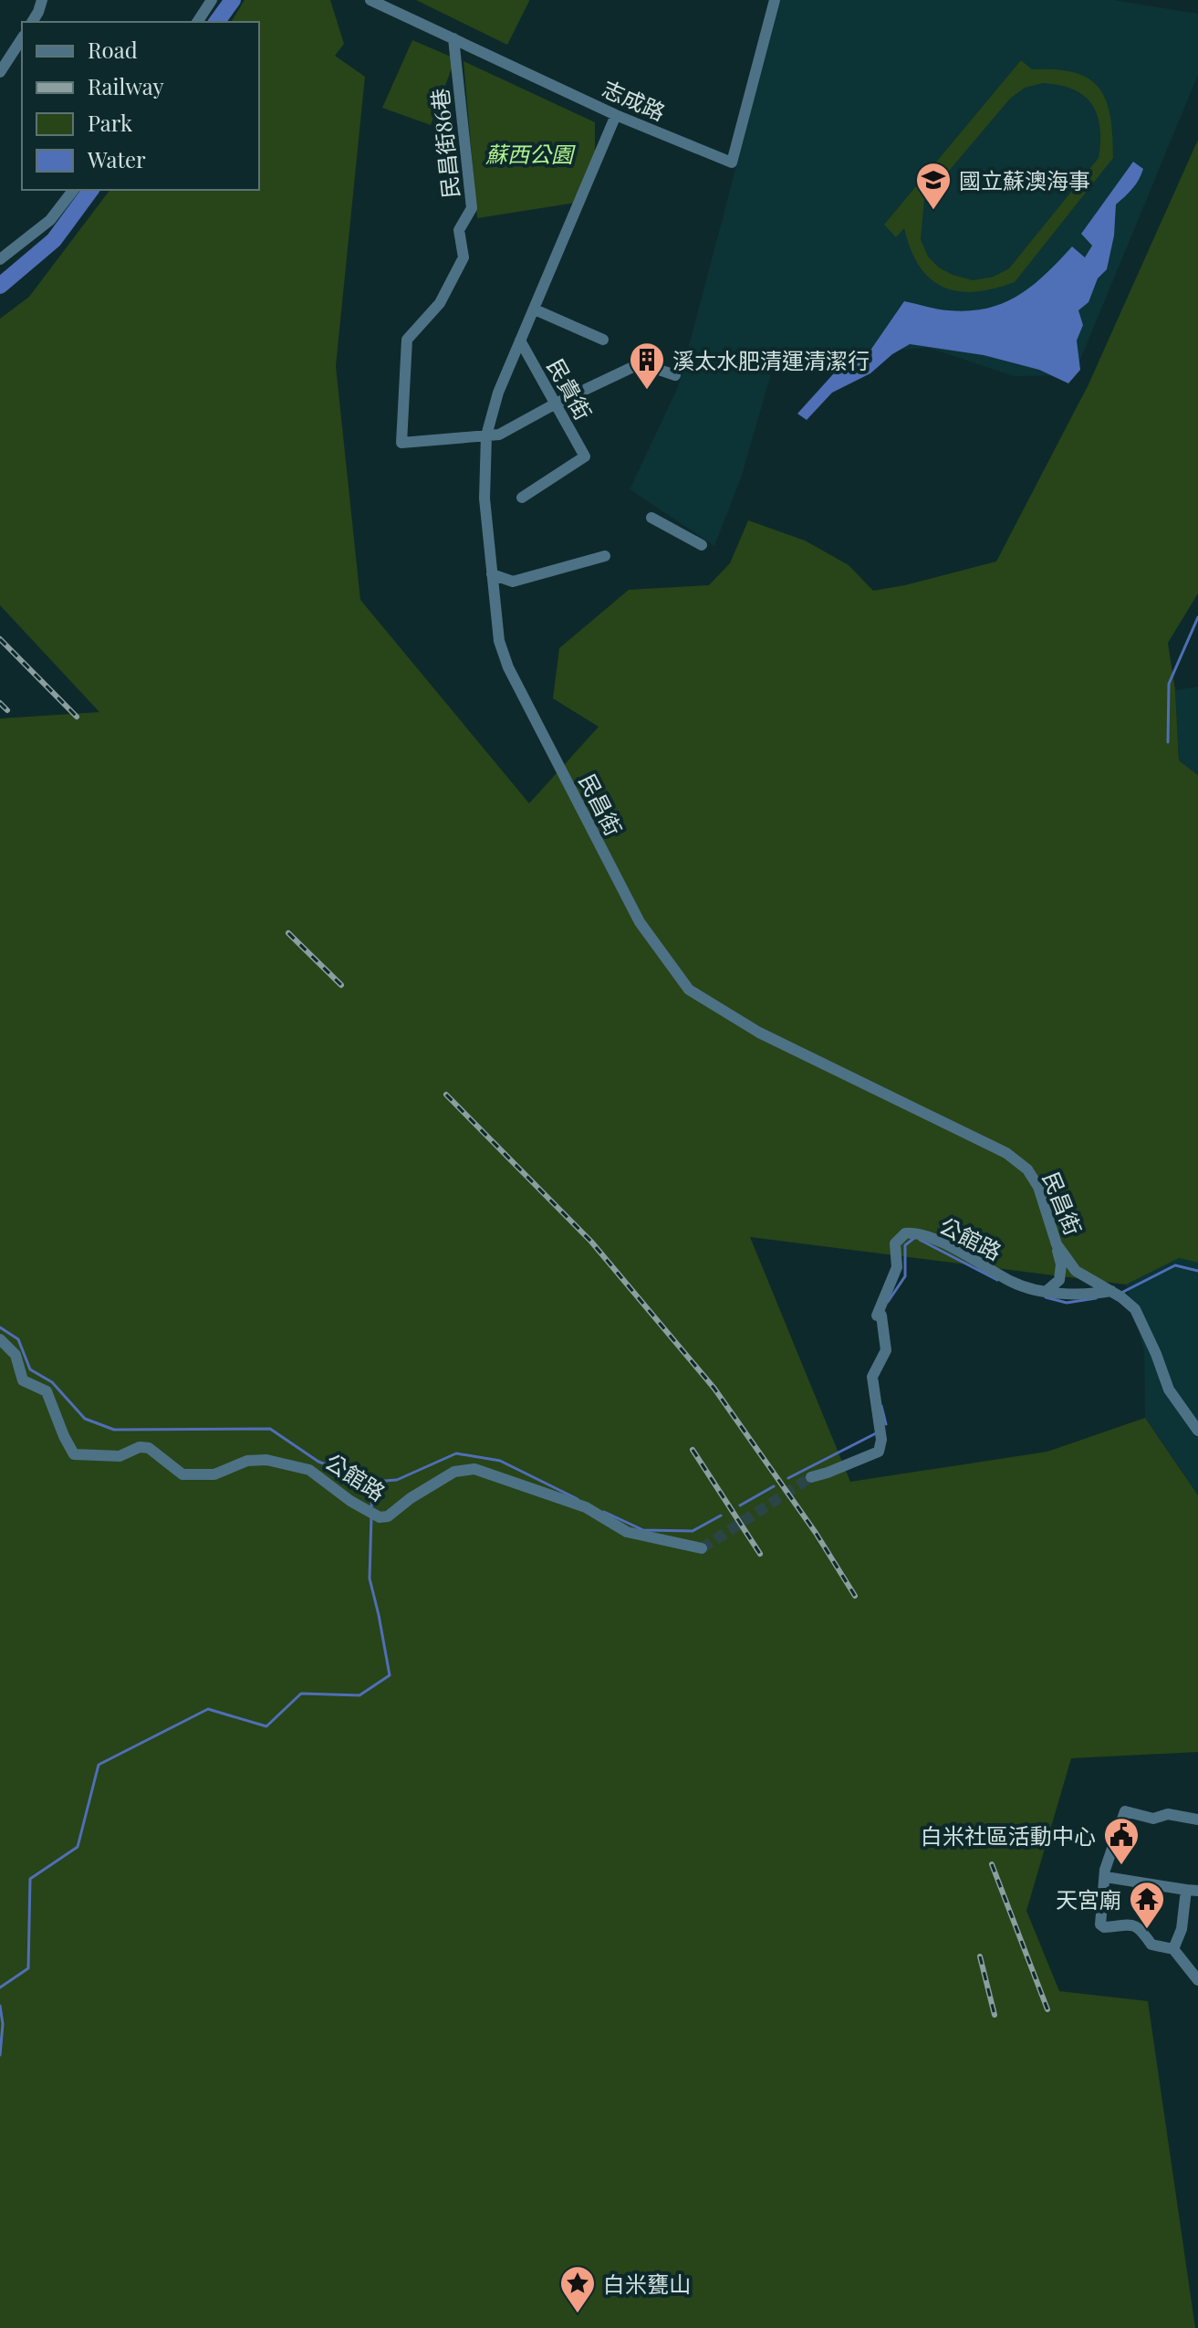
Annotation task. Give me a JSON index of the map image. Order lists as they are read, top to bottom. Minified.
{"streets":{"street":["志成路","民昌街86巷","民貴街","民昌街","公館路"]},"crossings":[["志成路","民昌街86巷"],["志成路","民昌街"],["民昌街86巷","民昌街"],["民貴街","民昌街"],["民昌街","公館路"]],"parks":["蘇西公園"],"places":{"school or university":["國立蘇澳海事"],"building":["溪太水肥清運清潔行"],"public building":["白米社區活動中心"],"temple":["天宮廟"],"place":["白米甕山"]},"legend":["Road","Railway","Park","Water"]}
